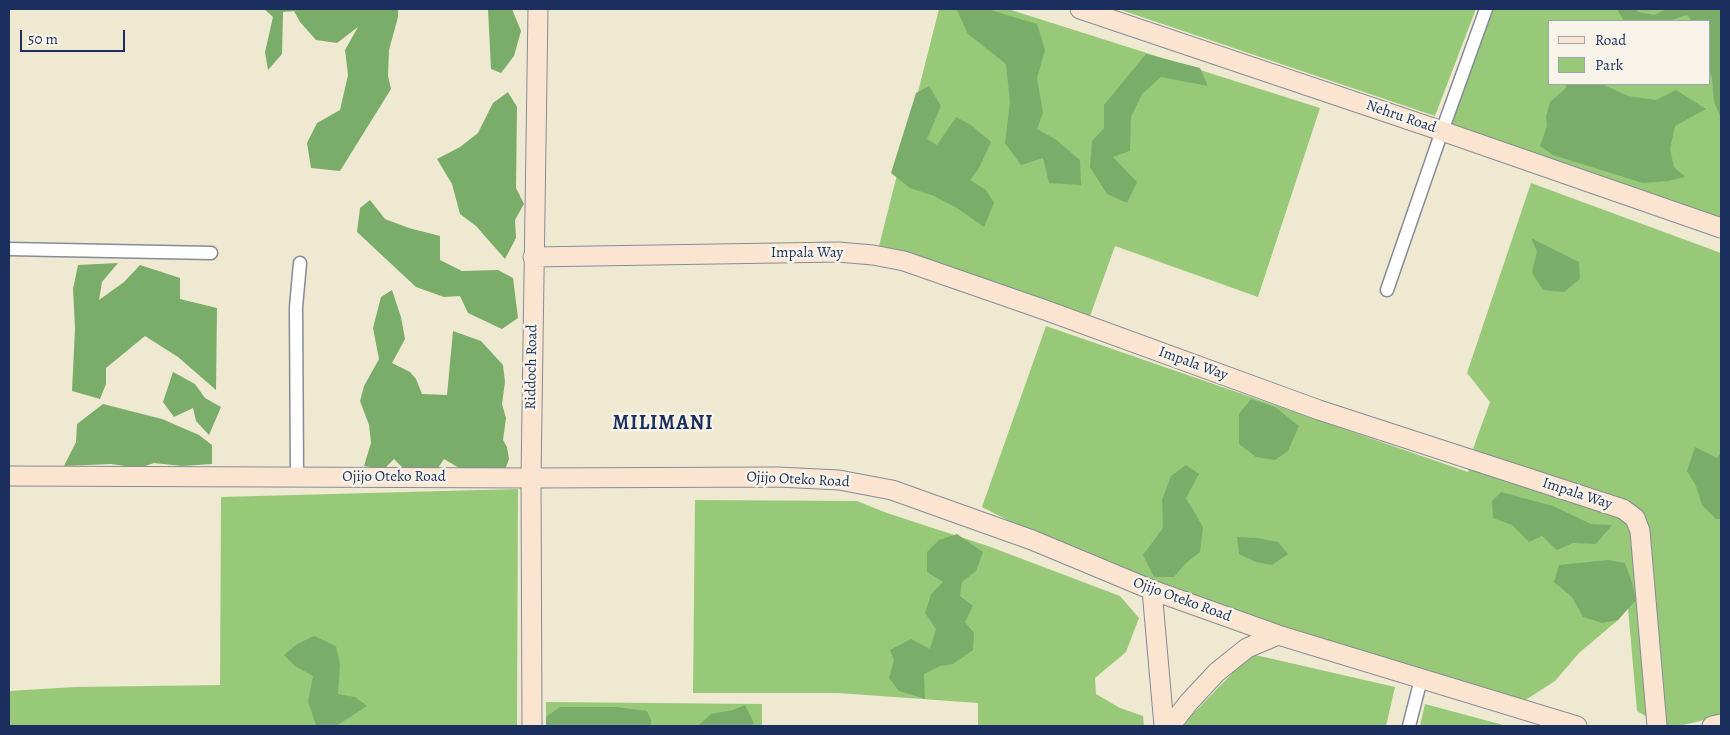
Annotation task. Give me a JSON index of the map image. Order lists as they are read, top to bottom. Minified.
{"streets":{"street":["Nehru Road","Impala Way","Riddoch Road","Ojijo Oteko Road"]},"crossings":[["Impala Way","Riddoch Road"],["Riddoch Road","Ojijo Oteko Road"]],"districts":["MILIMANI"],"legend":["Road","Park"],"scale_bar":"50 m"}
